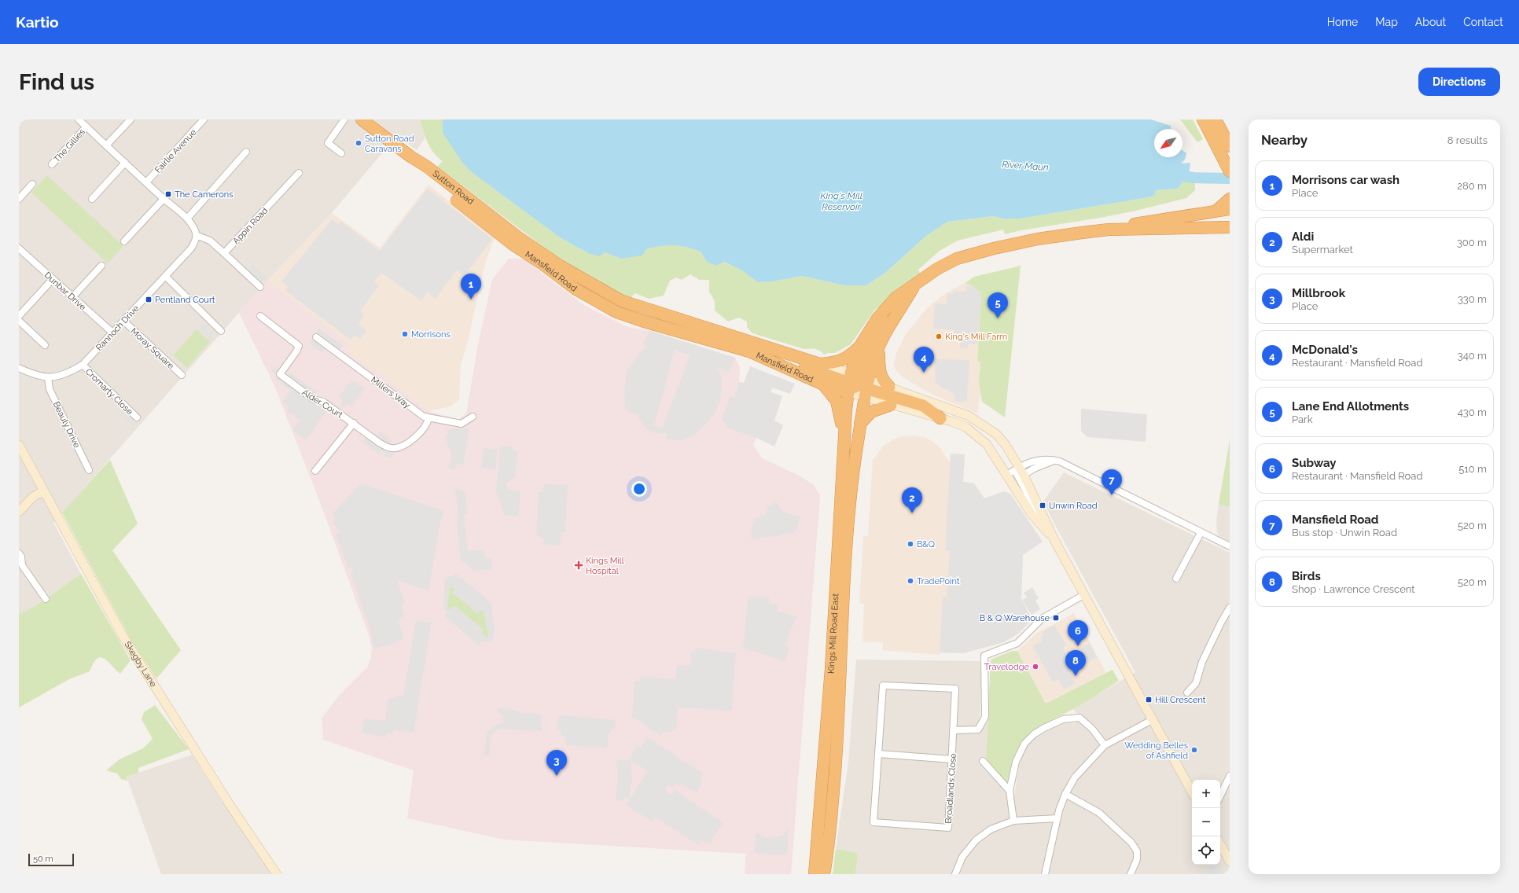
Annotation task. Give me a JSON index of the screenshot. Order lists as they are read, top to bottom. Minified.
{"streets":{"highway":["Sutton Road","Mansfield Road","Kings Mill Road East"],"main road":["Skegby Lane"],"street":["The Gillies","Fairlie Avenue","Appin Road","Dunbar Drive","Rannoch Drive","Moray Square","Cromarty Close","Millers Way","Alder Court","Beauly Drive","Broadlands Close"]},"crossings":[["Sutton Road","Mansfield Road"],["Mansfield Road","Kings Mill Road East"],["Dunbar Drive","Rannoch Drive"],["Rannoch Drive","Moray Square"],["Rannoch Drive","Cromarty Close"],["Rannoch Drive","Beauly Drive"],["Millers Way","Alder Court"]],"water":["River Maun","King's Mill Reservoir"],"places":{"other":["Sutton Road Caravans","Morrisons","King's Mill Farm","B&Q","TradePoint","Travelodge","Wedding Belles of Ashfield"],"transit":["The Camerons","Pentland Court","Unwin Road","B & Q Warehouse","Hill Crescent"],"health":["Kings Mill Hospital"]},"scale_bar":"50 m","north":"bottom left","page":{"header":"Kartio","nav":["Home","Map","About","Contact"],"buttons":"Directions","title":"Find us","heading":["Nearby","8 results"],"list":[{"mark":"1","name":"Morrisons car wash","note":"Place","value":"280 m"},{"mark":"2","name":"Aldi","note":"Supermarket","value":"300 m"},{"mark":"3","name":"Millbrook","note":"Place","value":"330 m"},{"mark":"4","name":"McDonald's","note":"Restaurant · Mansfield Road","value":"340 m"},{"mark":"5","name":"Lane End Allotments","note":"Park","value":"430 m"},{"mark":"6","name":"Subway","note":"Restaurant · Mansfield Road","value":"510 m"},{"mark":"7","name":"Mansfield Road","note":"Bus stop · Unwin Road","value":"520 m"},{"mark":"8","name":"Birds","note":"Shop · Lawrence Crescent","value":"520 m"}],"pins":["1","5","4","7","2","6","8","3"],"map_buttons":["+","−"],"scale":"50 m"}}
